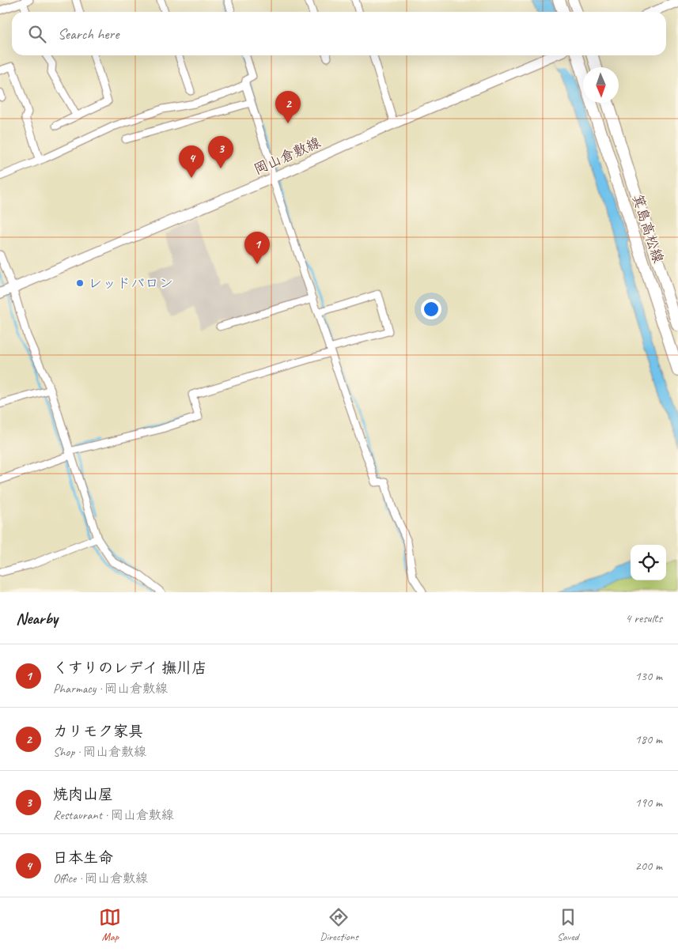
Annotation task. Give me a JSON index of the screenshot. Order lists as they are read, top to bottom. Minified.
{"streets":{"main road":["岡山倉敷線","箕島高松線"]},"places":["レッドバロン"],"north":"bottom","page":{"search":"Search here","pins":["2","3","4","1"],"heading":["Nearby","4 results"],"list":[{"mark":"1","name":"くすりのレデイ 撫川店","note":"Pharmacy · 岡山倉敷線","value":"130 m"},{"mark":"2","name":"カリモク家具","note":"Shop · 岡山倉敷線","value":"180 m"},{"mark":"3","name":"焼肉山屋","note":"Restaurant · 岡山倉敷線","value":"190 m"},{"mark":"4","name":"日本生命","note":"Office · 岡山倉敷線","value":"200 m"}],"nav":["Map","Directions","Saved"]}}
